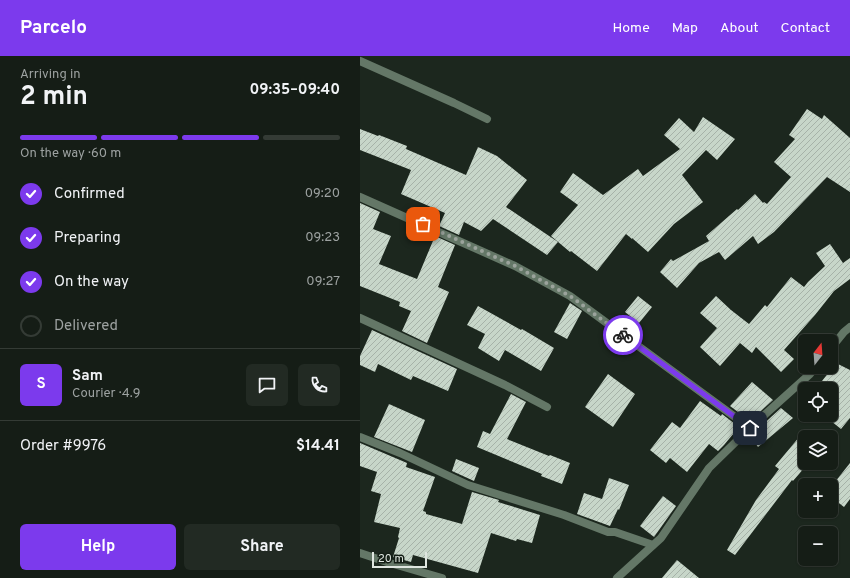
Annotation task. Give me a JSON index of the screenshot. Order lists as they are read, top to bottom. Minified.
{"scale_bar":"20 m","north":"top","page":{"header":"Parcelo","nav":["Home","Map","About","Contact"],"heading":["2 min","Arriving in","09:35–09:40"],"panel":["Sam","Courier · 4.9","Order #9976","$14.41"],"bar":"On the way · 60 m","list":[["Confirmed","09:20"],["Preparing","09:23"],["On the way","09:27"],"Delivered"],"map_buttons":["+","−"],"round":"S","buttons":["Help","Share"],"scale":"20 m"}}
